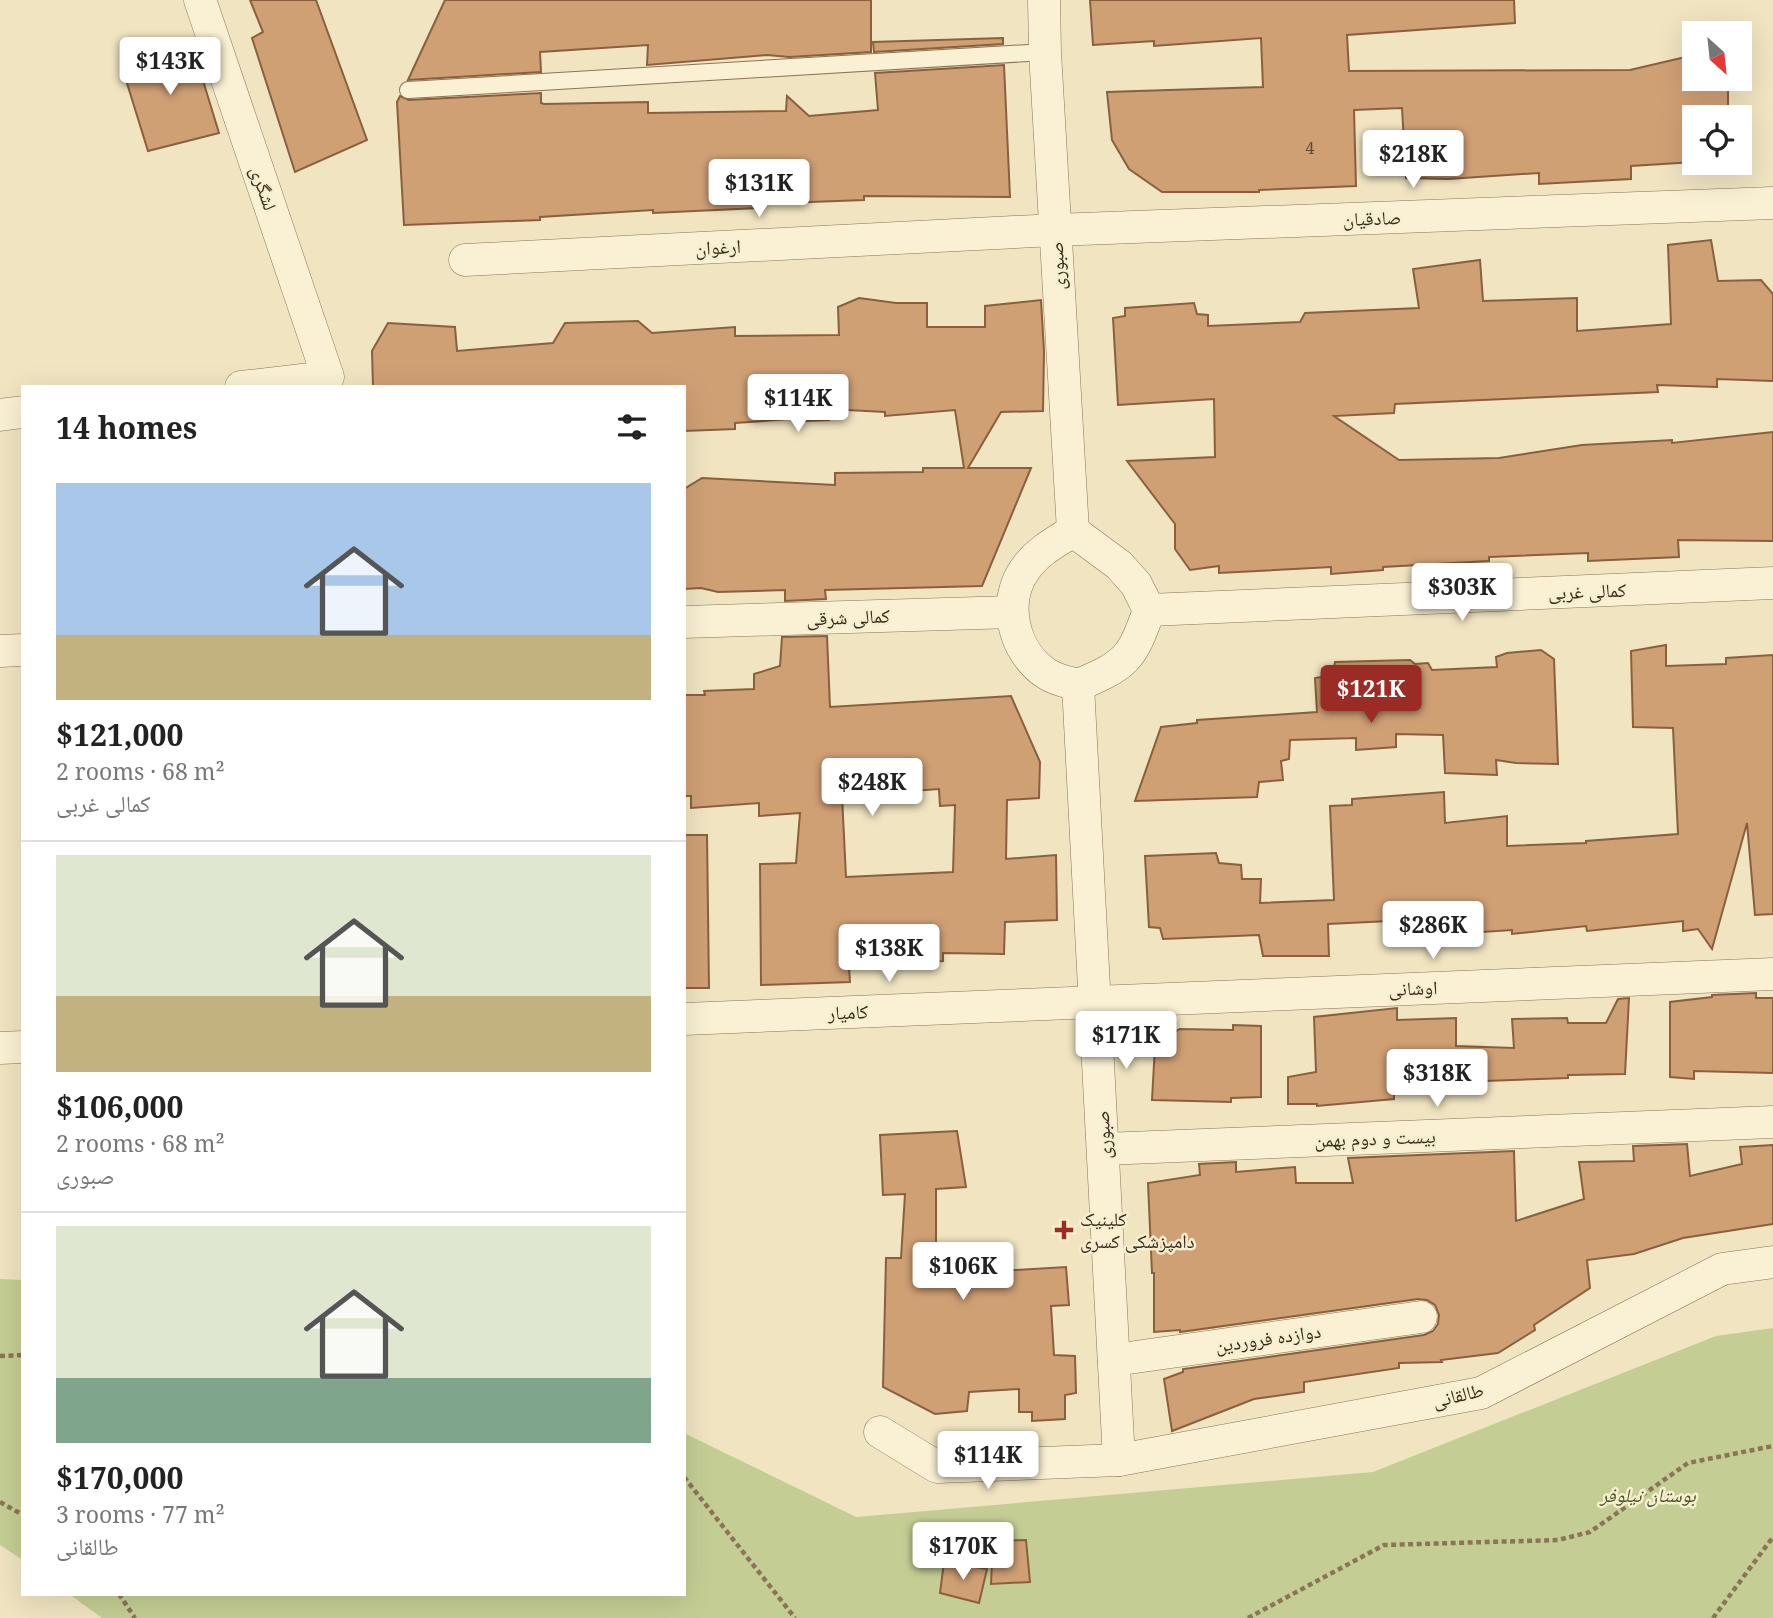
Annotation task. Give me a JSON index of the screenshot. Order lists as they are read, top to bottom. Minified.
{"streets":{"street":["لشگری","صادقیان","ارغوان","صبوری","کمالی غربی","کمالی شرقی","اوشانی","کامیار","بیست و دوم بهمن","دوازده فروردین","طالقانی"]},"crossings":[["صادقیان","ارغوان"],["صادقیان","صبوری"],["ارغوان","صبوری"],["صبوری","کمالی غربی"],["صبوری","کمالی شرقی"],["صبوری","اوشانی"],["صبوری","کامیار"],["صبوری","بیست و دوم بهمن"],["صبوری","دوازده فروردین"],["صبوری","طالقانی"],["کمالی غربی","کمالی شرقی"],["اوشانی","کامیار"]],"parks":["بوستان نیلوفر"],"places":{"health":["کلینیک دامپزشکی کسری"]},"house_numbers":["4"],"north":"bottom right","page":{"price":["$143K","$218K","$131K","$114K","$303K","$121K","$248K","$286K","$138K","$171K","$318K","$106K","$114K","$170K"],"heading":"14 homes","list":[{"name":"$121,000","note":"2 rooms · 68 m² · کمالی غربی"},{"name":"$106,000","note":"2 rooms · 68 m² · صبوری"},{"name":"$170,000","note":"3 rooms · 77 m² · طالقانی"}]}}
